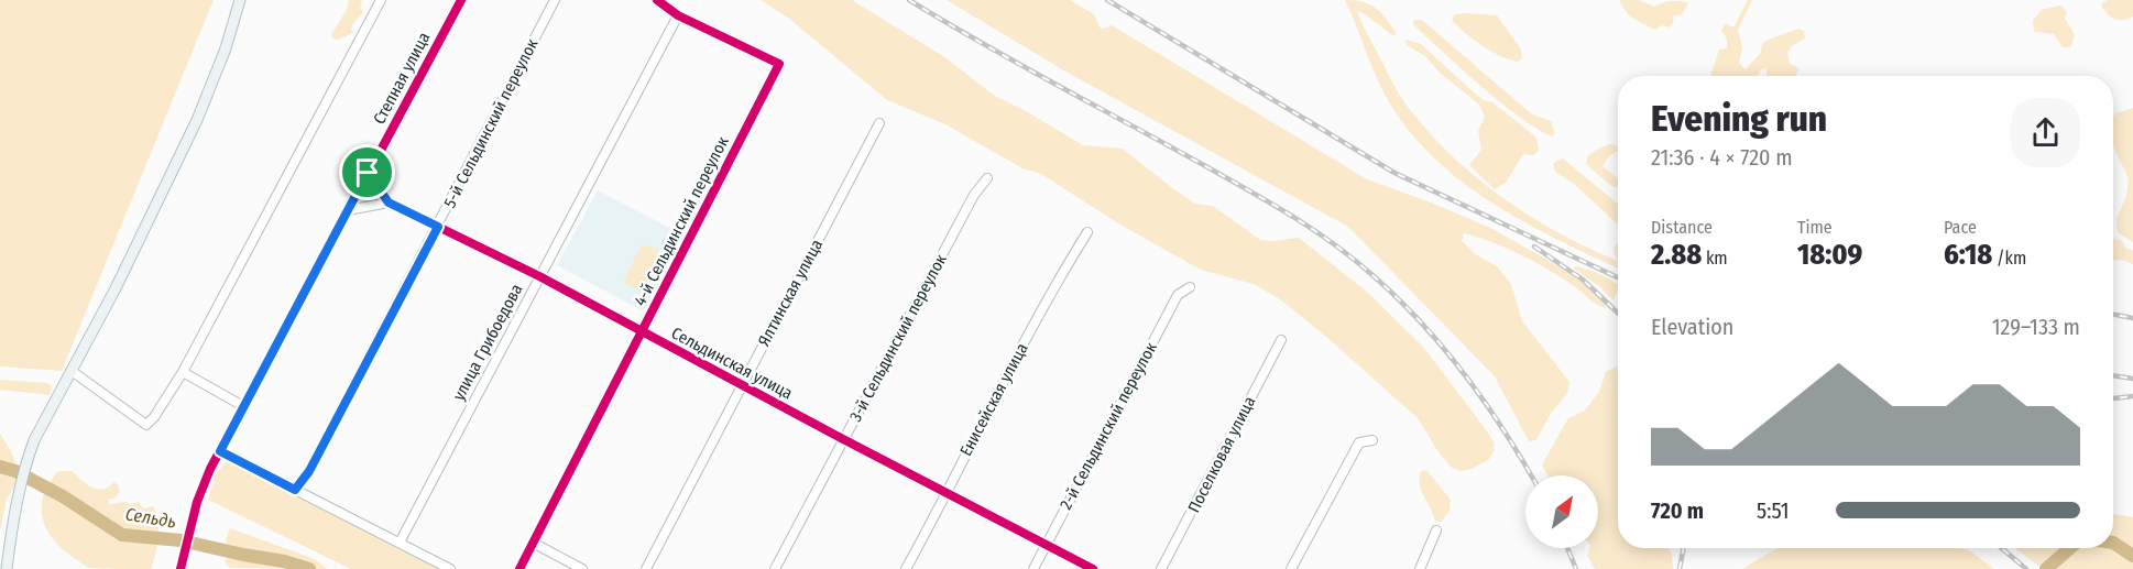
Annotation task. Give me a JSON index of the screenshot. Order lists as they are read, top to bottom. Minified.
{"streets":{"street":["Степная улица","5-й Сельдинский переулок","4-й Сельдинский переулок","Ялтинская улица","3-й Сельдинский переулок","улица Грибоедова","Сельдинская улица","Енисейская улица","2-й Сельдинский переулок","Поселковая улица"]},"crossings":[["Степная улица","Сельдинская улица"],["5-й Сельдинский переулок","Сельдинская улица"],["4-й Сельдинский переулок","улица Грибоедова"],["4-й Сельдинский переулок","Сельдинская улица"],["Ялтинская улица","Сельдинская улица"],["3-й Сельдинский переулок","Сельдинская улица"],["улица Грибоедова","Сельдинская улица"],["Сельдинская улица","Енисейская улица"],["Сельдинская улица","2-й Сельдинский переулок"]],"water":["Сельдь"],"north":"top right","page":{"heading":["Evening run","21:36 · 4 × 720 m"],"stats":[["Distance","2.88 km"],["Time","18:09"],["Pace","6:18 /km"]],"chart":["Elevation","129–133 m"],"list":[{"name":"720 m","note":"5:51"}]}}
